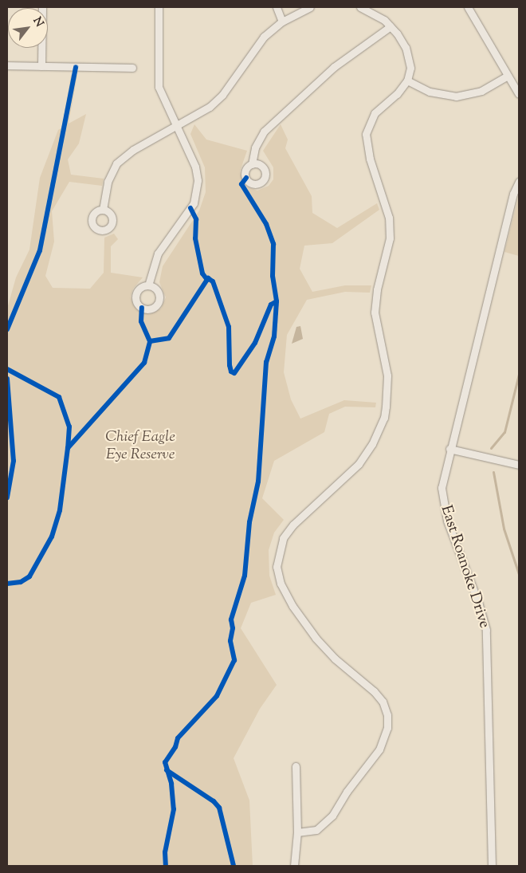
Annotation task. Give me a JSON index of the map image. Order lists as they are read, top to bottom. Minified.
{"streets":{"street":["East Roanoke Drive"]},"parks":["Chief Eagle Eye Reserve"],"north":"top right"}
